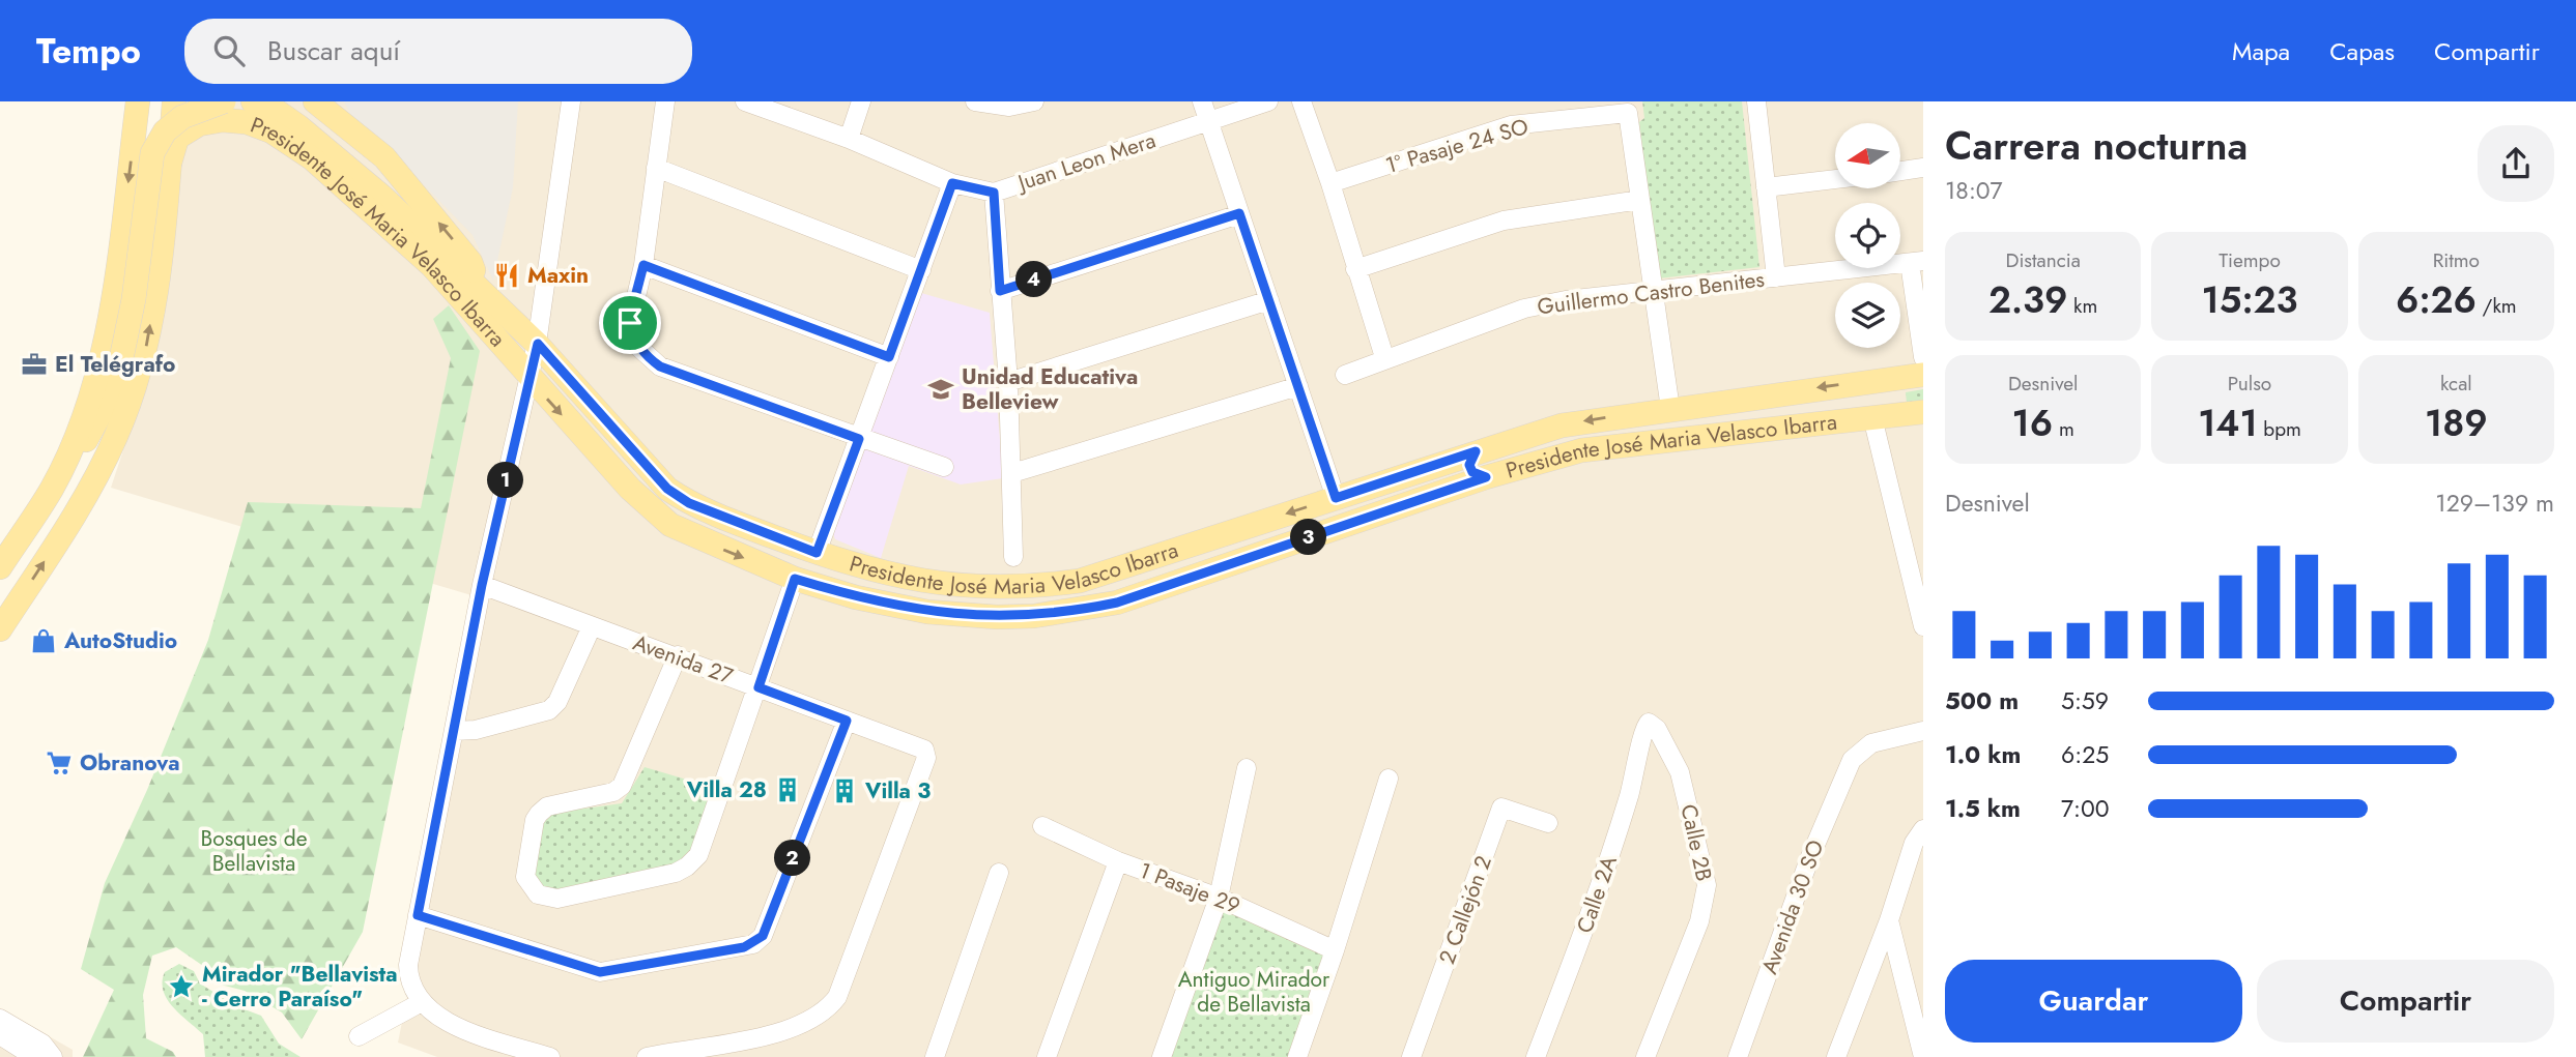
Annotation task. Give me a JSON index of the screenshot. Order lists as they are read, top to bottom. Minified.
{"streets":{"main road":["Presidente José Maria Velasco Ibarra"],"street":["1º Pasaje 24 SO","Juan Leon Mera","Guillermo Castro Benites","Avenida 27","Calle 2B","1 Pasaje 29","Calle 2A","Avenida 30 SO","2 Callejón 2"]},"crossings":[["Calle 2B","Calle 2A"]],"parks":["Bosques de Bellavista","Antiguo Mirador de Bellavista"],"places":{"restaurant":["Maxin"],"office":["El Telégrafo"],"school or university":["Unidad Educativa Belleview"],"shop":["AutoStudio"],"supermarket":["Obranova"],"building":["Villa 28","Villa 3"],"place":["Mirador \"Bellavista - Cerro Paraíso\""]},"north":"left","page":{"header":"Tempo","search":"Buscar aquí","nav":["Mapa","Capas","Compartir"],"heading":["Carrera nocturna","18:07"],"stats":[["Distancia","2.39 km"],["Tiempo","15:23"],["Ritmo","6:26 /km"],["Desnivel","16 m"],["Pulso","141 bpm"],["kcal","189"]],"pins":["4","1","3","2"],"chart":["Desnivel","129–139 m"],"list":[{"name":"500 m","note":"5:59"},{"name":"1.0 km","note":"6:25"},{"name":"1.5 km","note":"7:00"}],"buttons":["Guardar","Compartir"]}}
